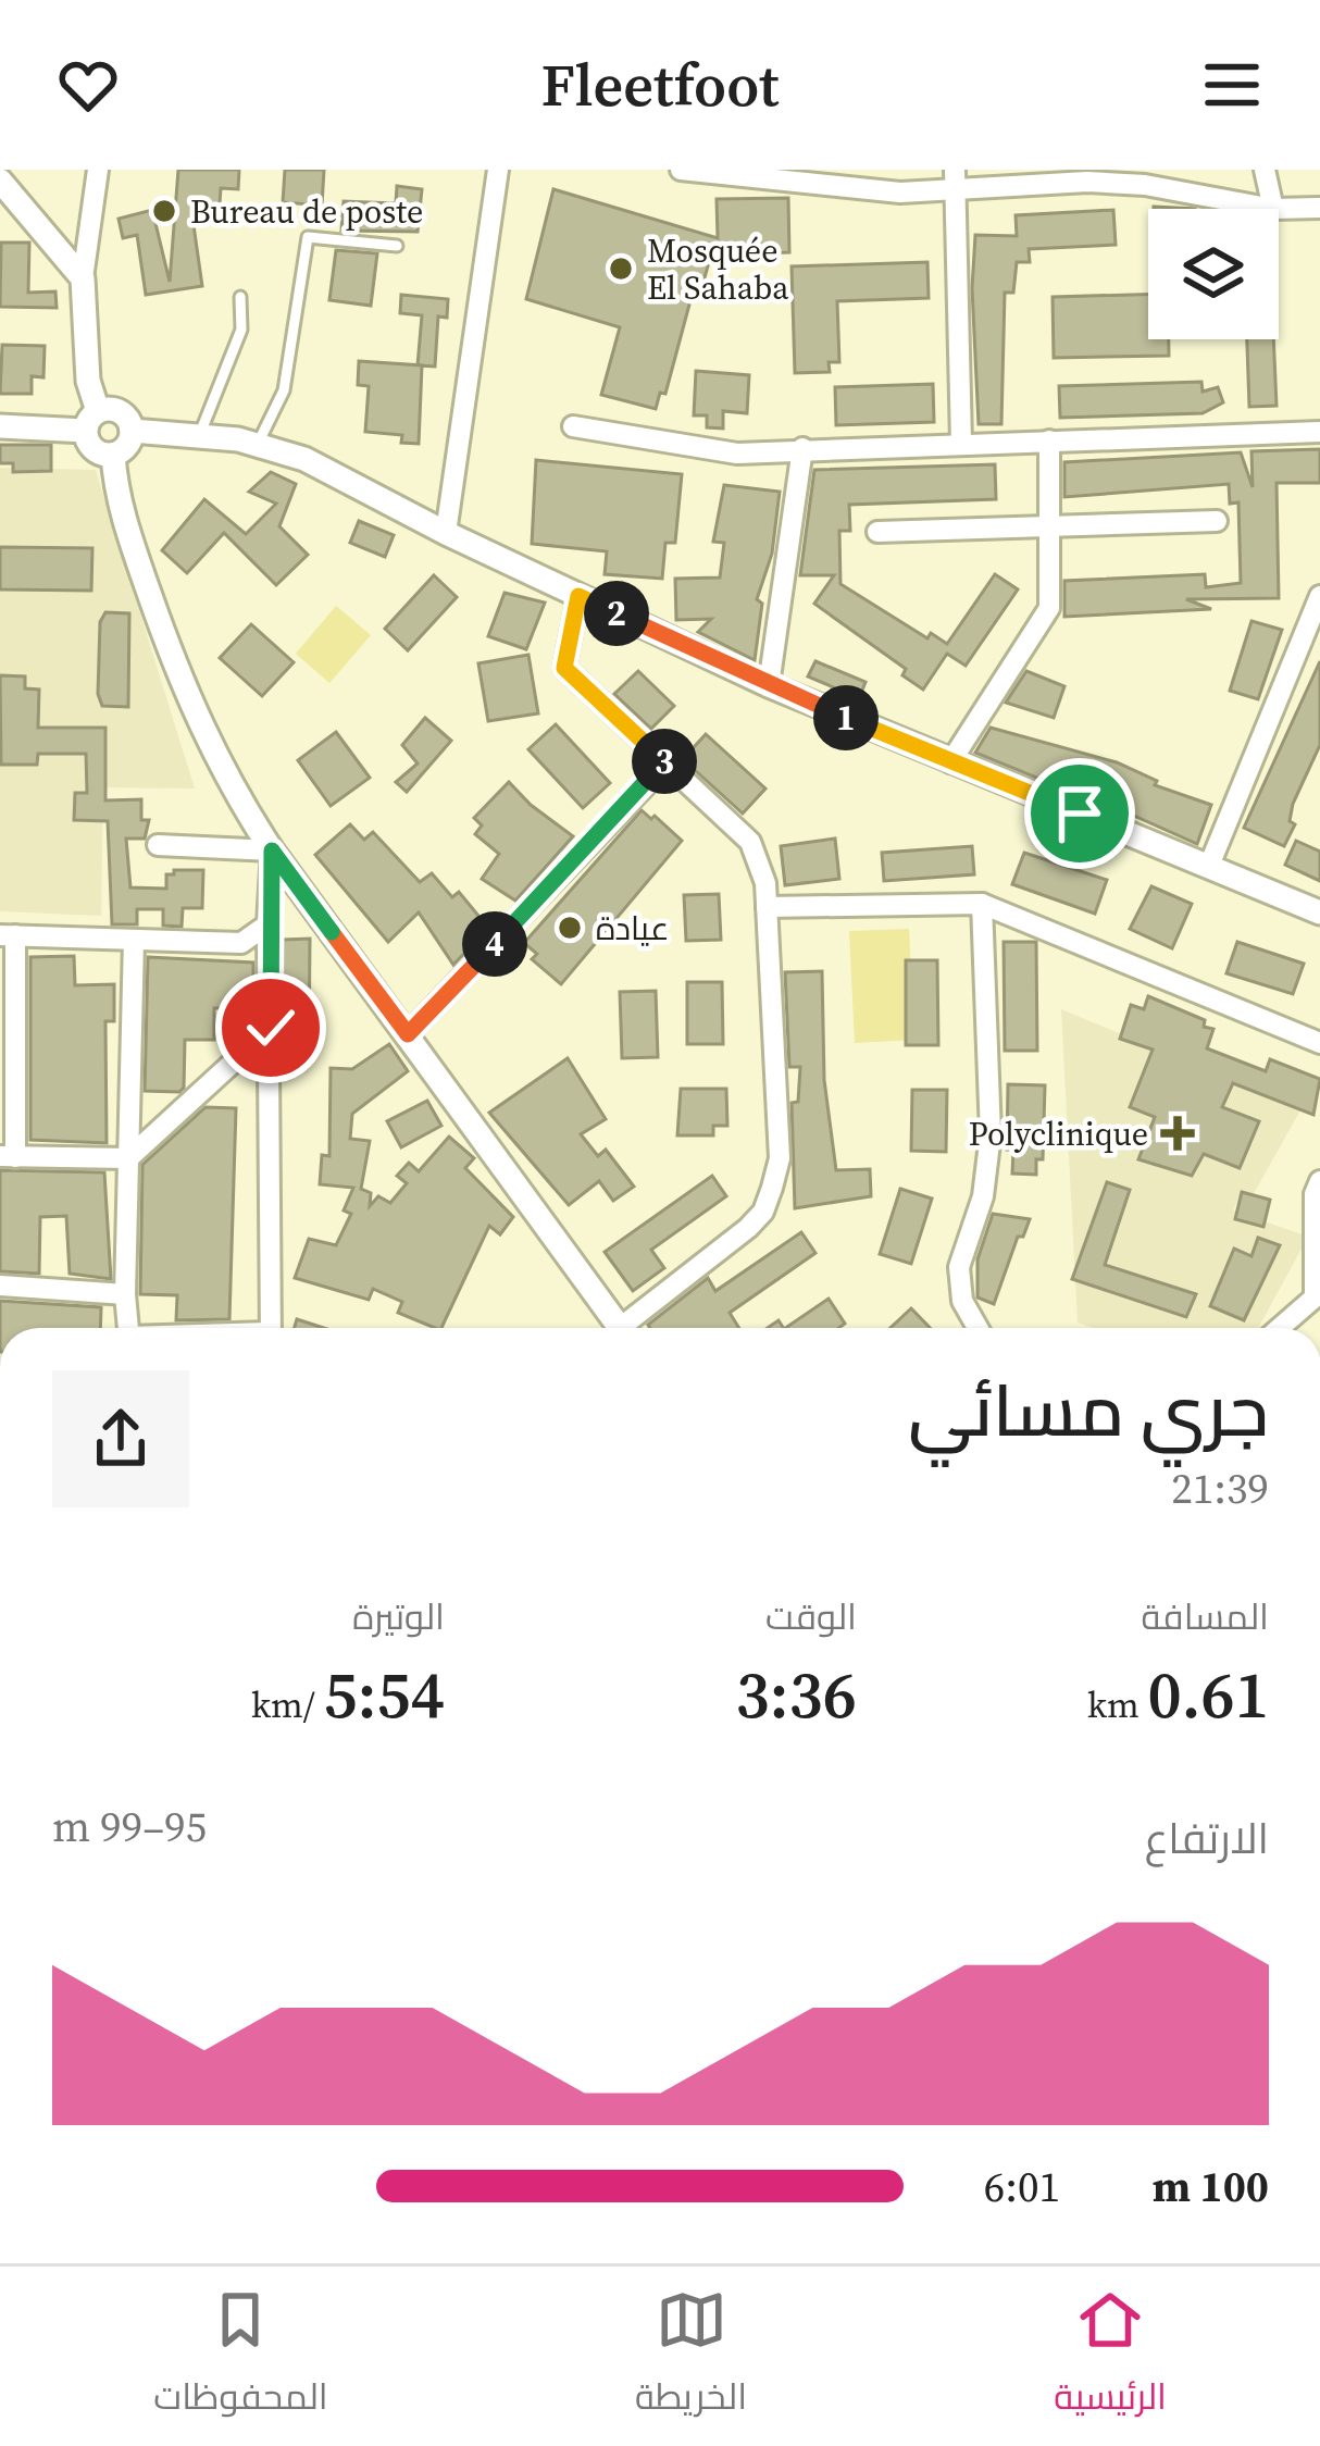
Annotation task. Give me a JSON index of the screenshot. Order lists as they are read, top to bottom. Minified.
{"places":{"other":["Bureau de poste","Mosquée El Sahaba","عيادة"],"health":["Polyclinique"]},"page":{"header":"Fleetfoot","pins":["2","1","3","4"],"heading":["جري مسائي","21:39"],"stats":[["المسافة","0.61 km"],["الوقت","3:36"],["الوتيرة","5:54 /km"]],"chart":["الارتفاع","95–99 m"],"list":[{"name":"100 m","note":"6:01"}],"tabs":["الرئيسية","الخريطة","المحفوظات"]}}
